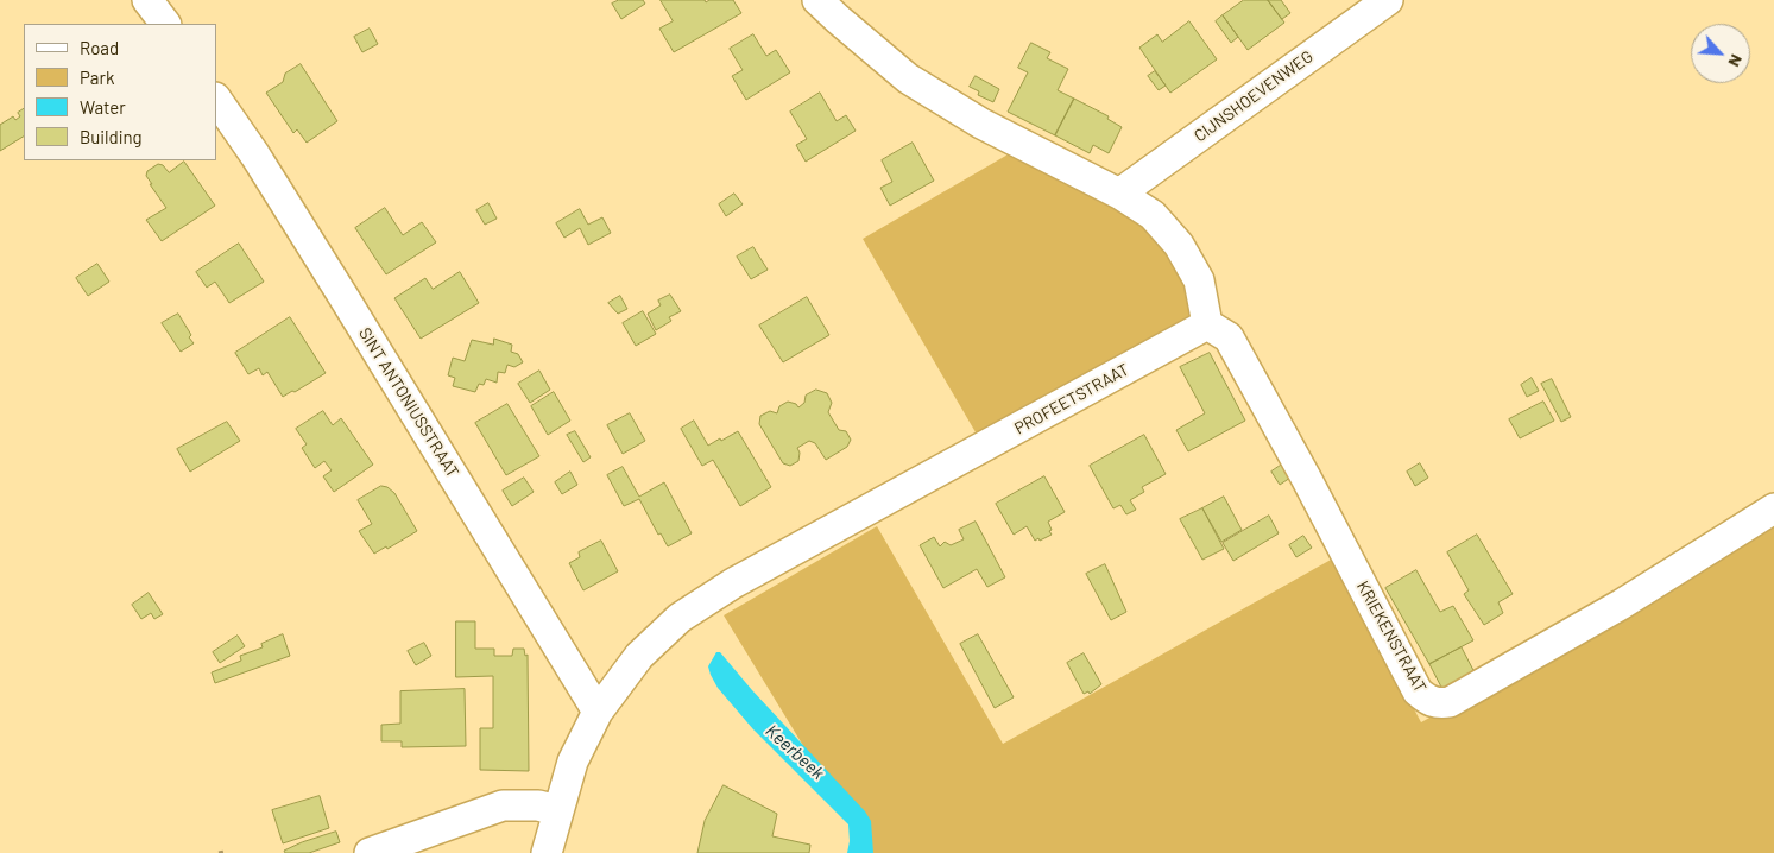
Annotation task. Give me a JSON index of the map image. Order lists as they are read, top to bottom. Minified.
{"streets":{"street":["CIJNSHOEVENWEG","PROFEETSTRAAT","SINT ANTONIUSSTRAAT","KRIEKENSTRAAT"]},"crossings":[["PROFEETSTRAAT","SINT ANTONIUSSTRAAT"],["PROFEETSTRAAT","KRIEKENSTRAAT"]],"water":["Keerbeek"],"legend":["Road","Park","Water","Building"],"north":"bottom right"}
